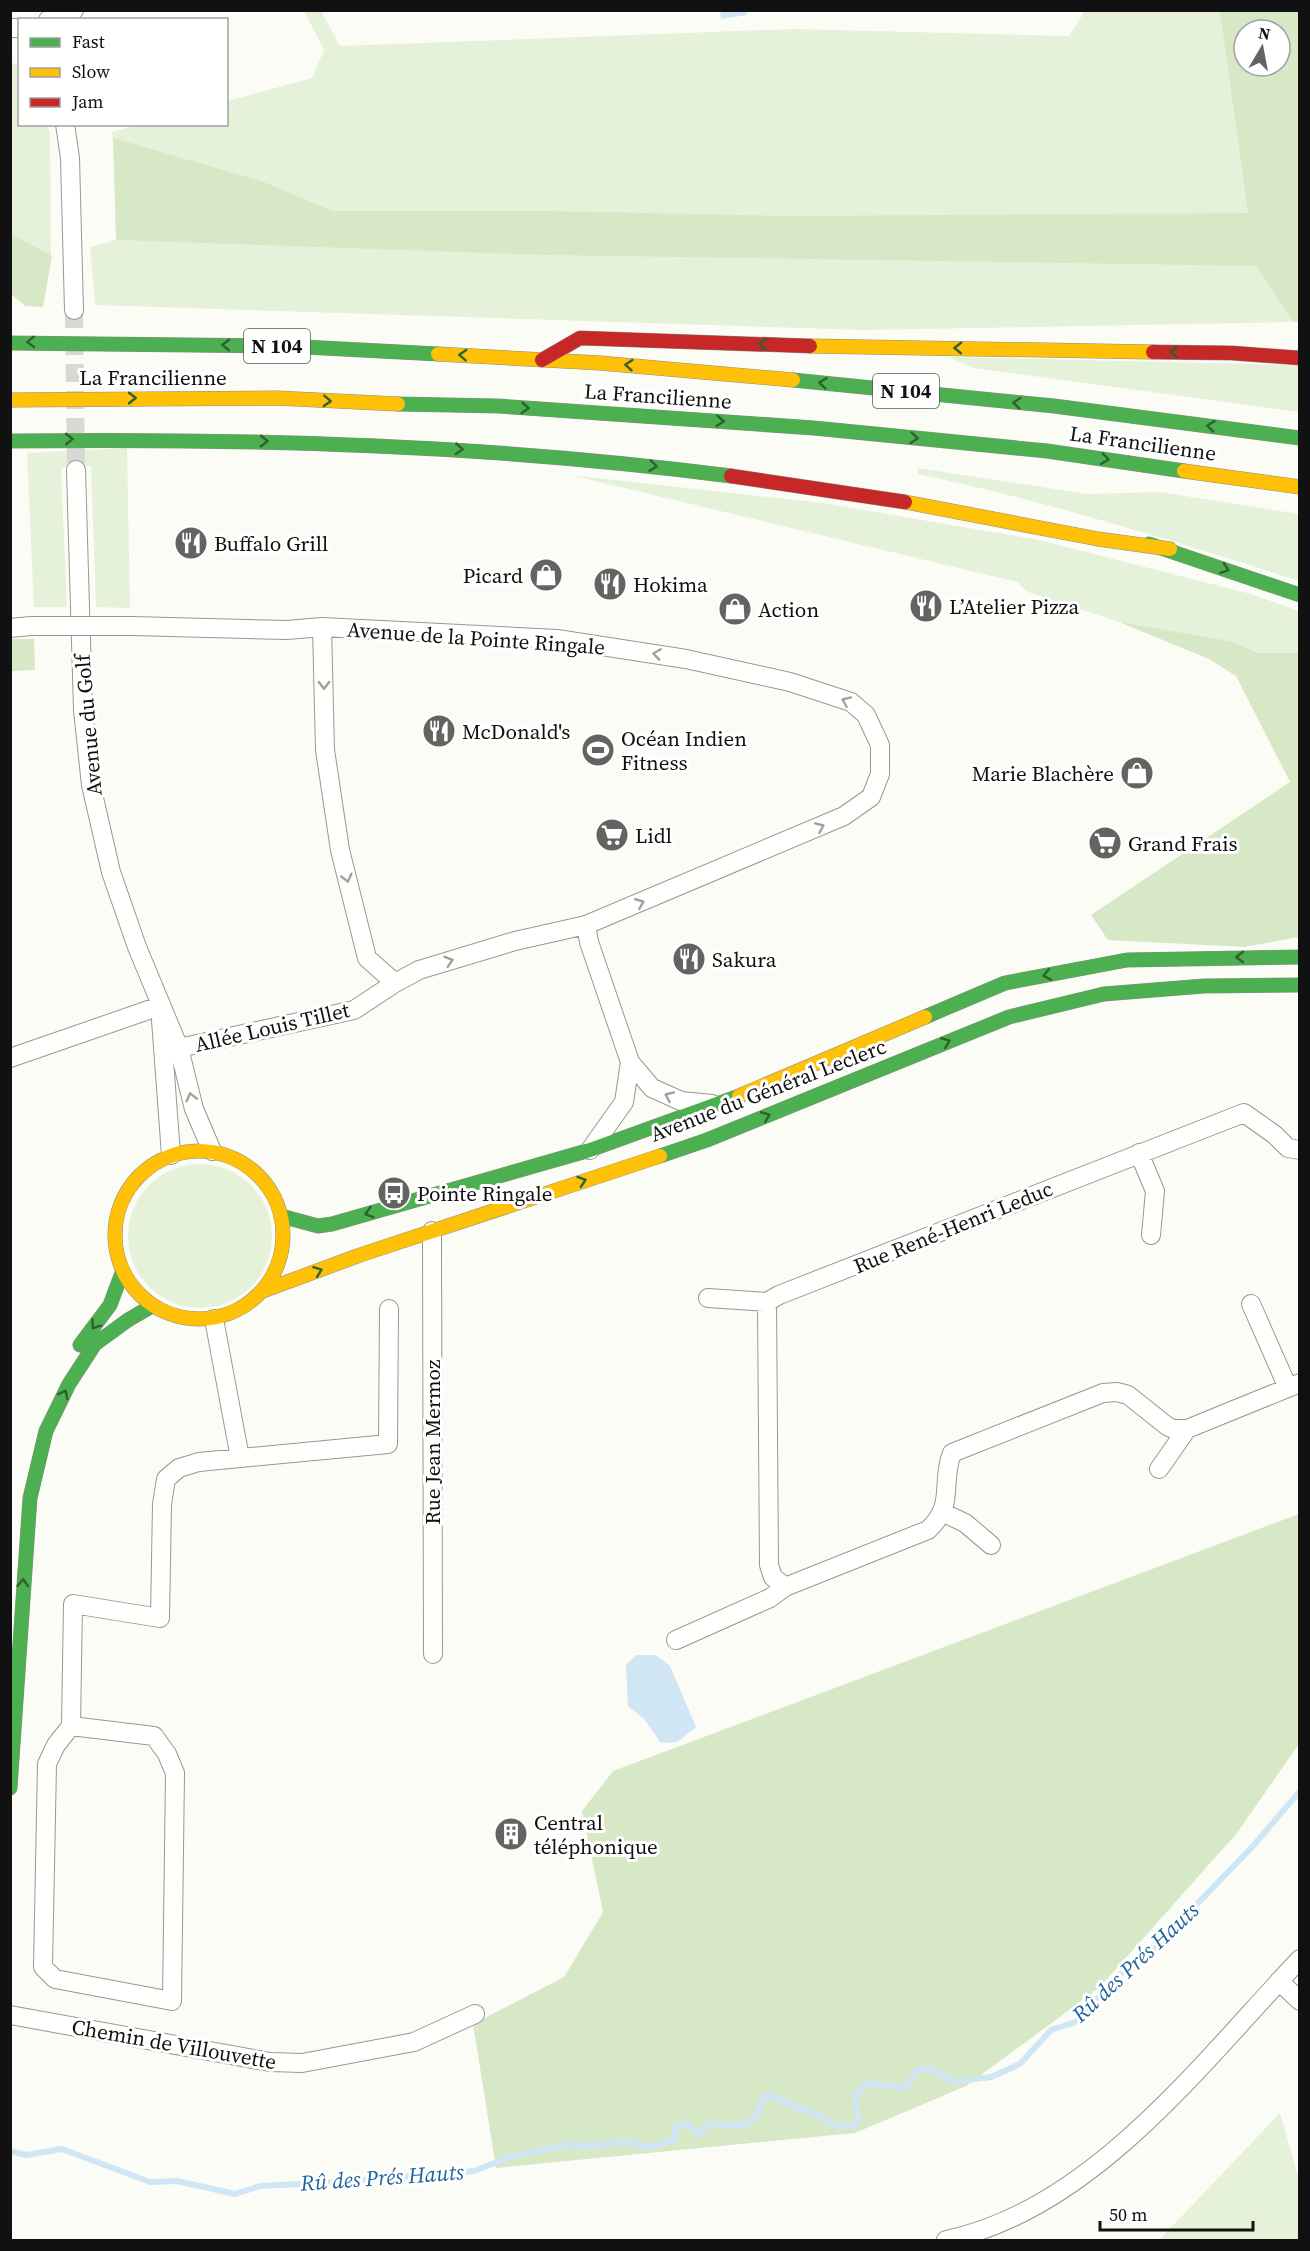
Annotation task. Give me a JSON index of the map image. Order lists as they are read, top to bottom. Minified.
{"streets":{"main road":["N 104","La Francilienne","Avenue du Général Leclerc"],"street":["Avenue de la Pointe Ringale","Avenue du Golf","Allée Louis Tillet","Rue René-Henri Leduc","Rue Jean Mermoz","Chemin de Villouvette"]},"crossings":[["Avenue de la Pointe Ringale","Allée Louis Tillet"],["Avenue du Général Leclerc","Rue Jean Mermoz"]],"water":["Rû des Prés Hauts"],"places":{"restaurant":["Buffalo Grill","Hokima","L’Atelier Pizza","McDonald's","Sakura"],"shop":["Picard","Action","Marie Blachère"],"sports":["Océan Indien Fitness"],"supermarket":["Lidl","Grand Frais"],"bus stop":["Pointe Ringale"],"building":["Central téléphonique"]},"legend":["Fast","Slow","Jam"],"scale_bar":"50 m","north":"top"}
